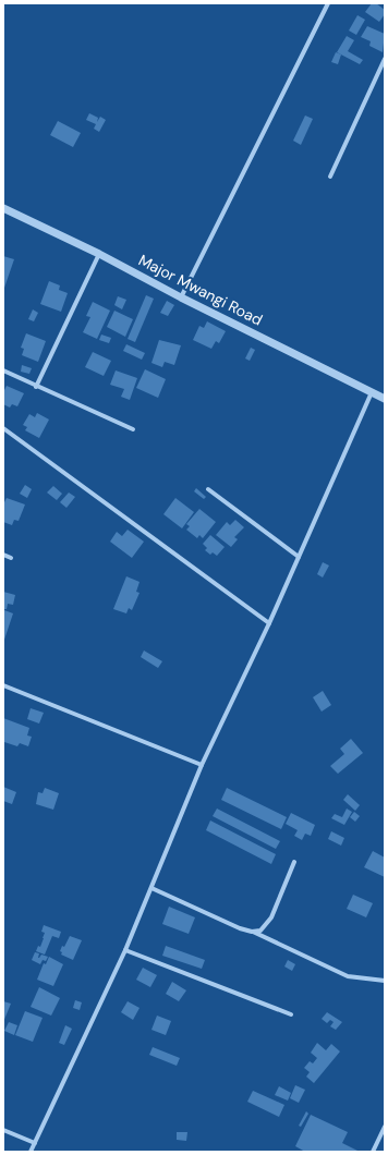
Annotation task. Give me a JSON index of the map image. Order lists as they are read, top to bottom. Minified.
{"streets":{"street":["Major Mwangi Road"]}}
